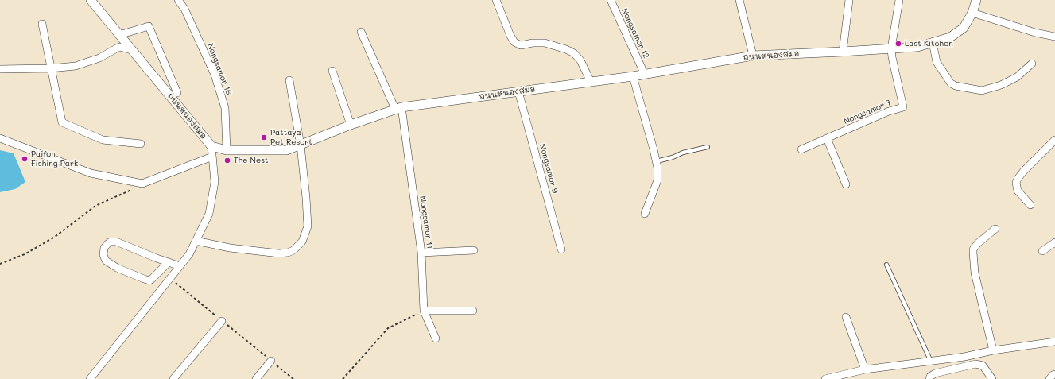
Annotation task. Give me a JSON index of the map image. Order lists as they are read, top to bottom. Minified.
{"streets":{"street":["Nongsamor 12","ถนนหนองสมอ","Nongsamor 16","Nongsamor 7","Nongsamor 9","Nongsamor 11"]},"crossings":[["Nongsamor 12","ถนนหนองสมอ"],["ถนนหนองสมอ","Nongsamor 16"],["ถนนหนองสมอ","Nongsamor 7"],["ถนนหนองสมอ","Nongsamor 9"],["ถนนหนองสมอ","Nongsamor 11"]],"places":["Last Kitchen","Pattaya Pet Resort","Paifon Fishing Park","The Nest"]}
